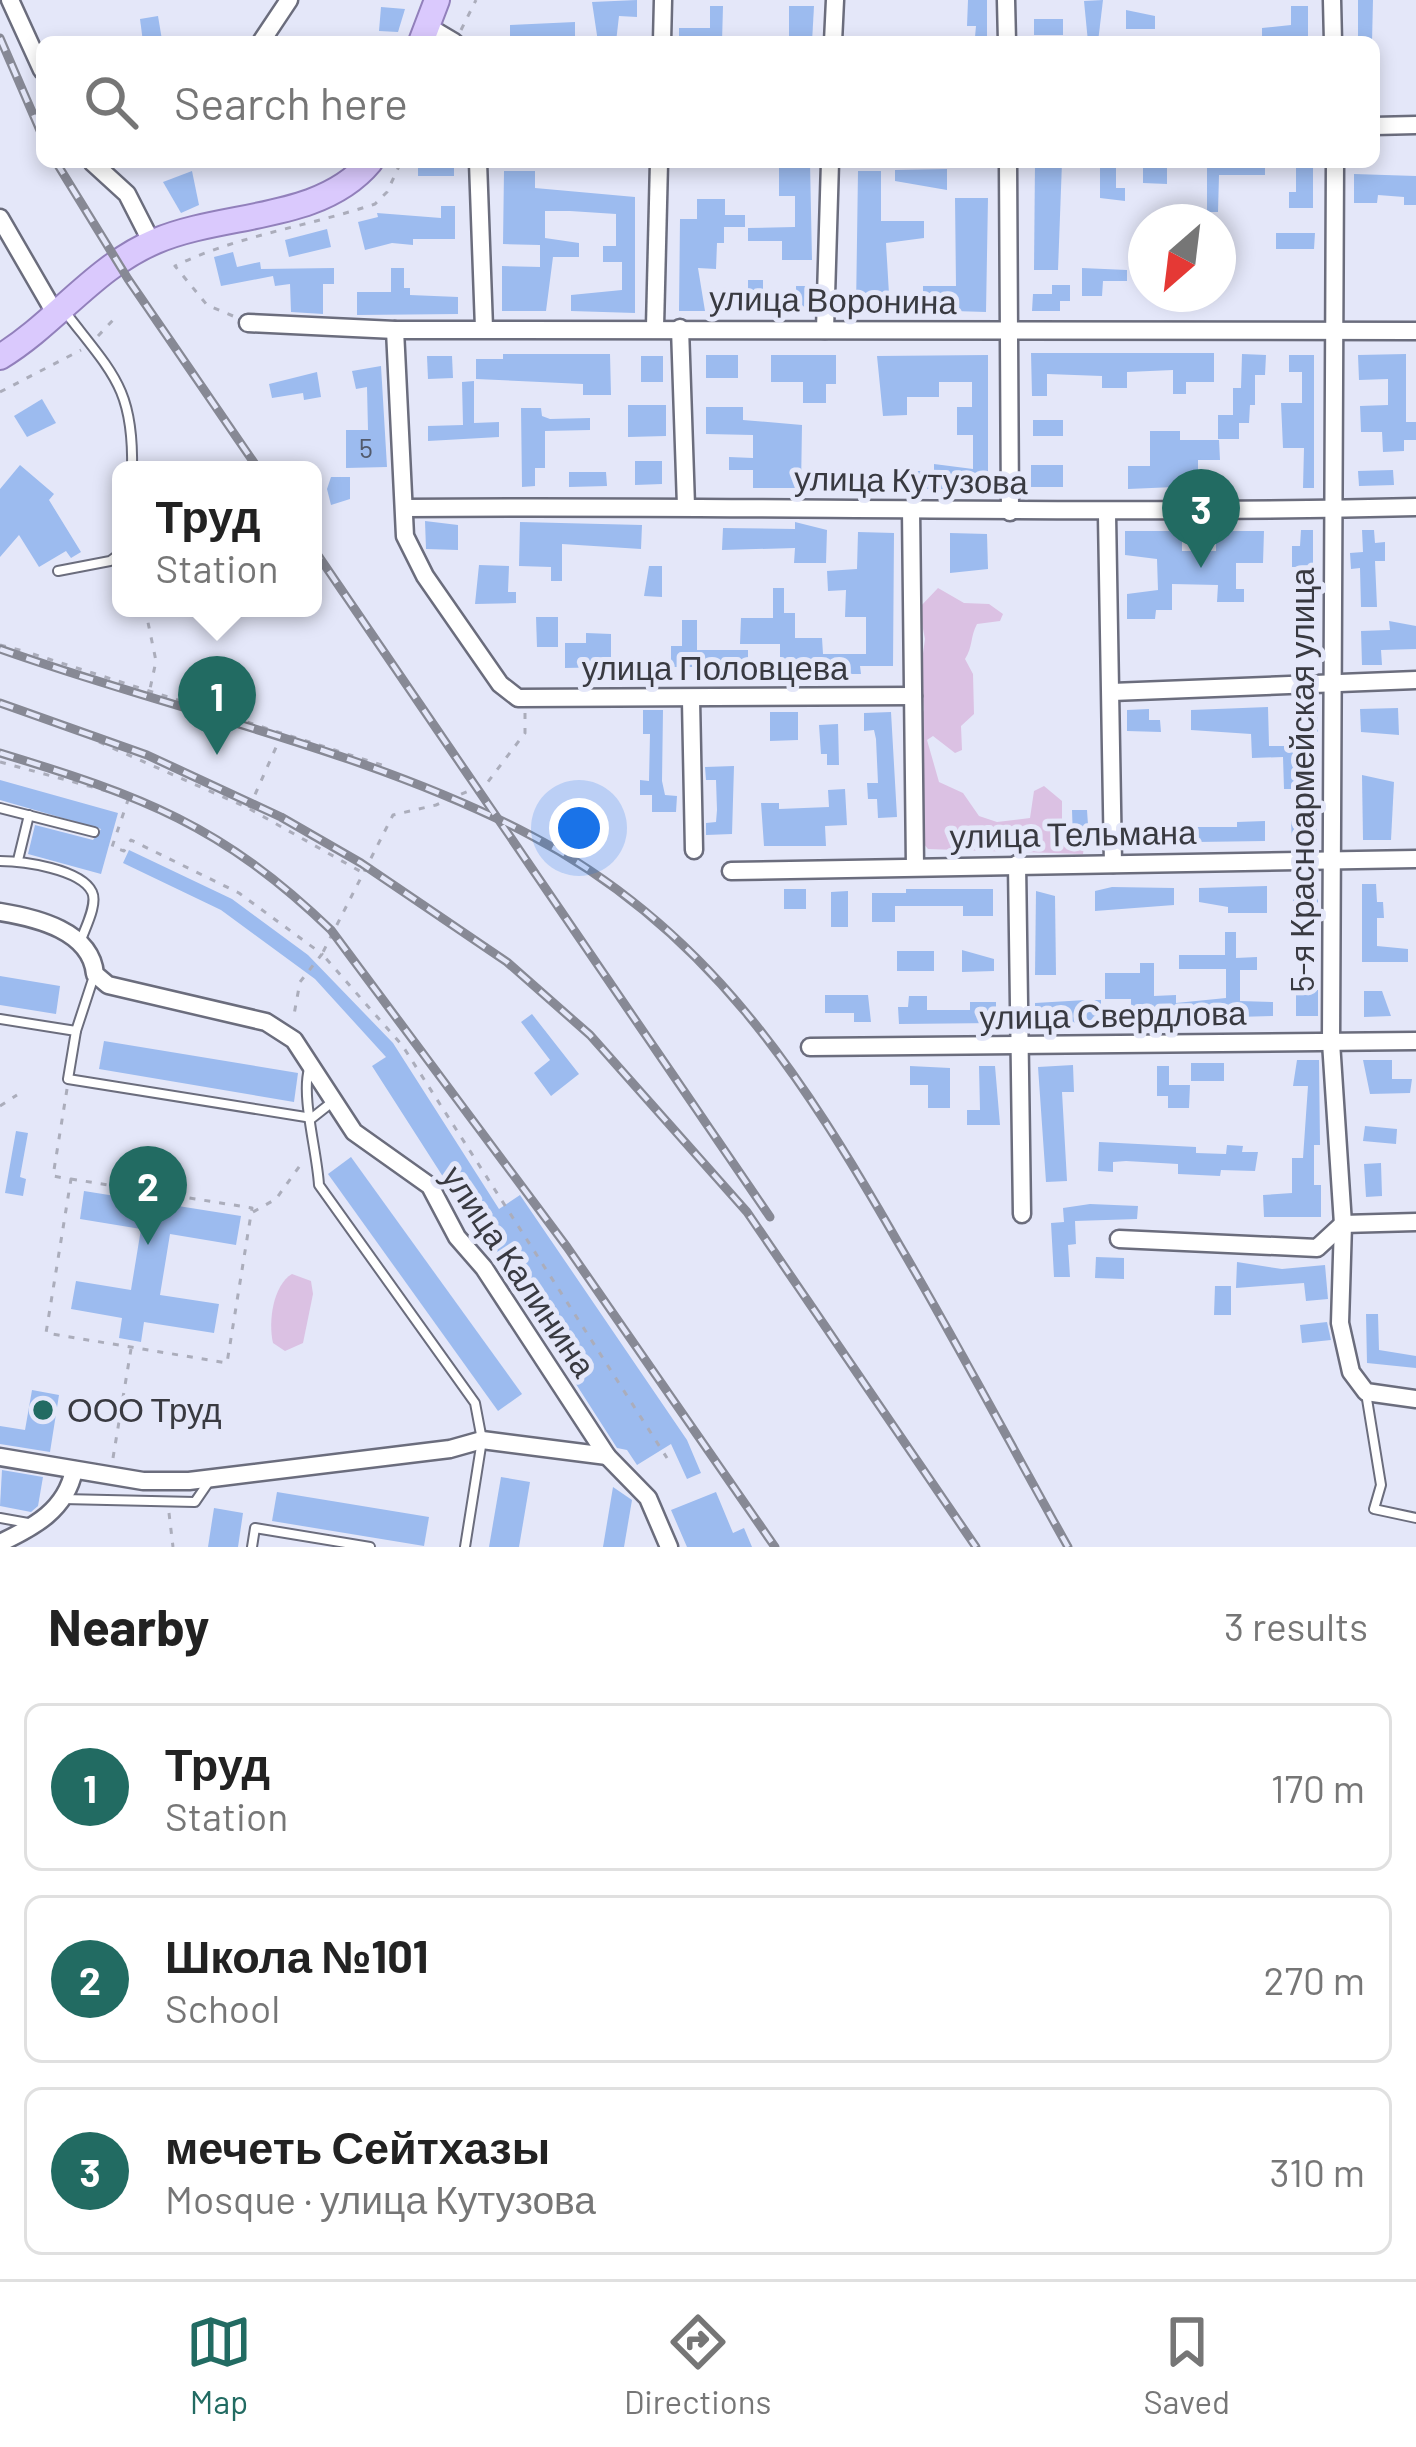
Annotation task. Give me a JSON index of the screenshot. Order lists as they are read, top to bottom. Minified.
{"streets":{"street":["улица Воронина","улица Кутузова","улица Половцева","5-я Красноармейская улица","улица Тельмана","улица Свердлова","улица Калинина"]},"crossings":[["улица Воронина","5-я Красноармейская улица"],["улица Кутузова","5-я Красноармейская улица"],["5-я Красноармейская улица","улица Тельмана"],["5-я Красноармейская улица","улица Свердлова"]],"places":["ООО Труд"],"house_numbers":["5"],"north":"bottom left","page":{"search":"Search here","popup":["Труд","Station"],"pins":["3","1","2"],"heading":["Nearby","3 results"],"list":[{"mark":"1","name":"Труд","note":"Station","value":"170 m"},{"mark":"2","name":"Школа №101","note":"School","value":"270 m"},{"mark":"3","name":"мечеть Сейтхазы","note":"Mosque · улица Кутузова","value":"310 m"}],"nav":["Map","Directions","Saved"]}}
